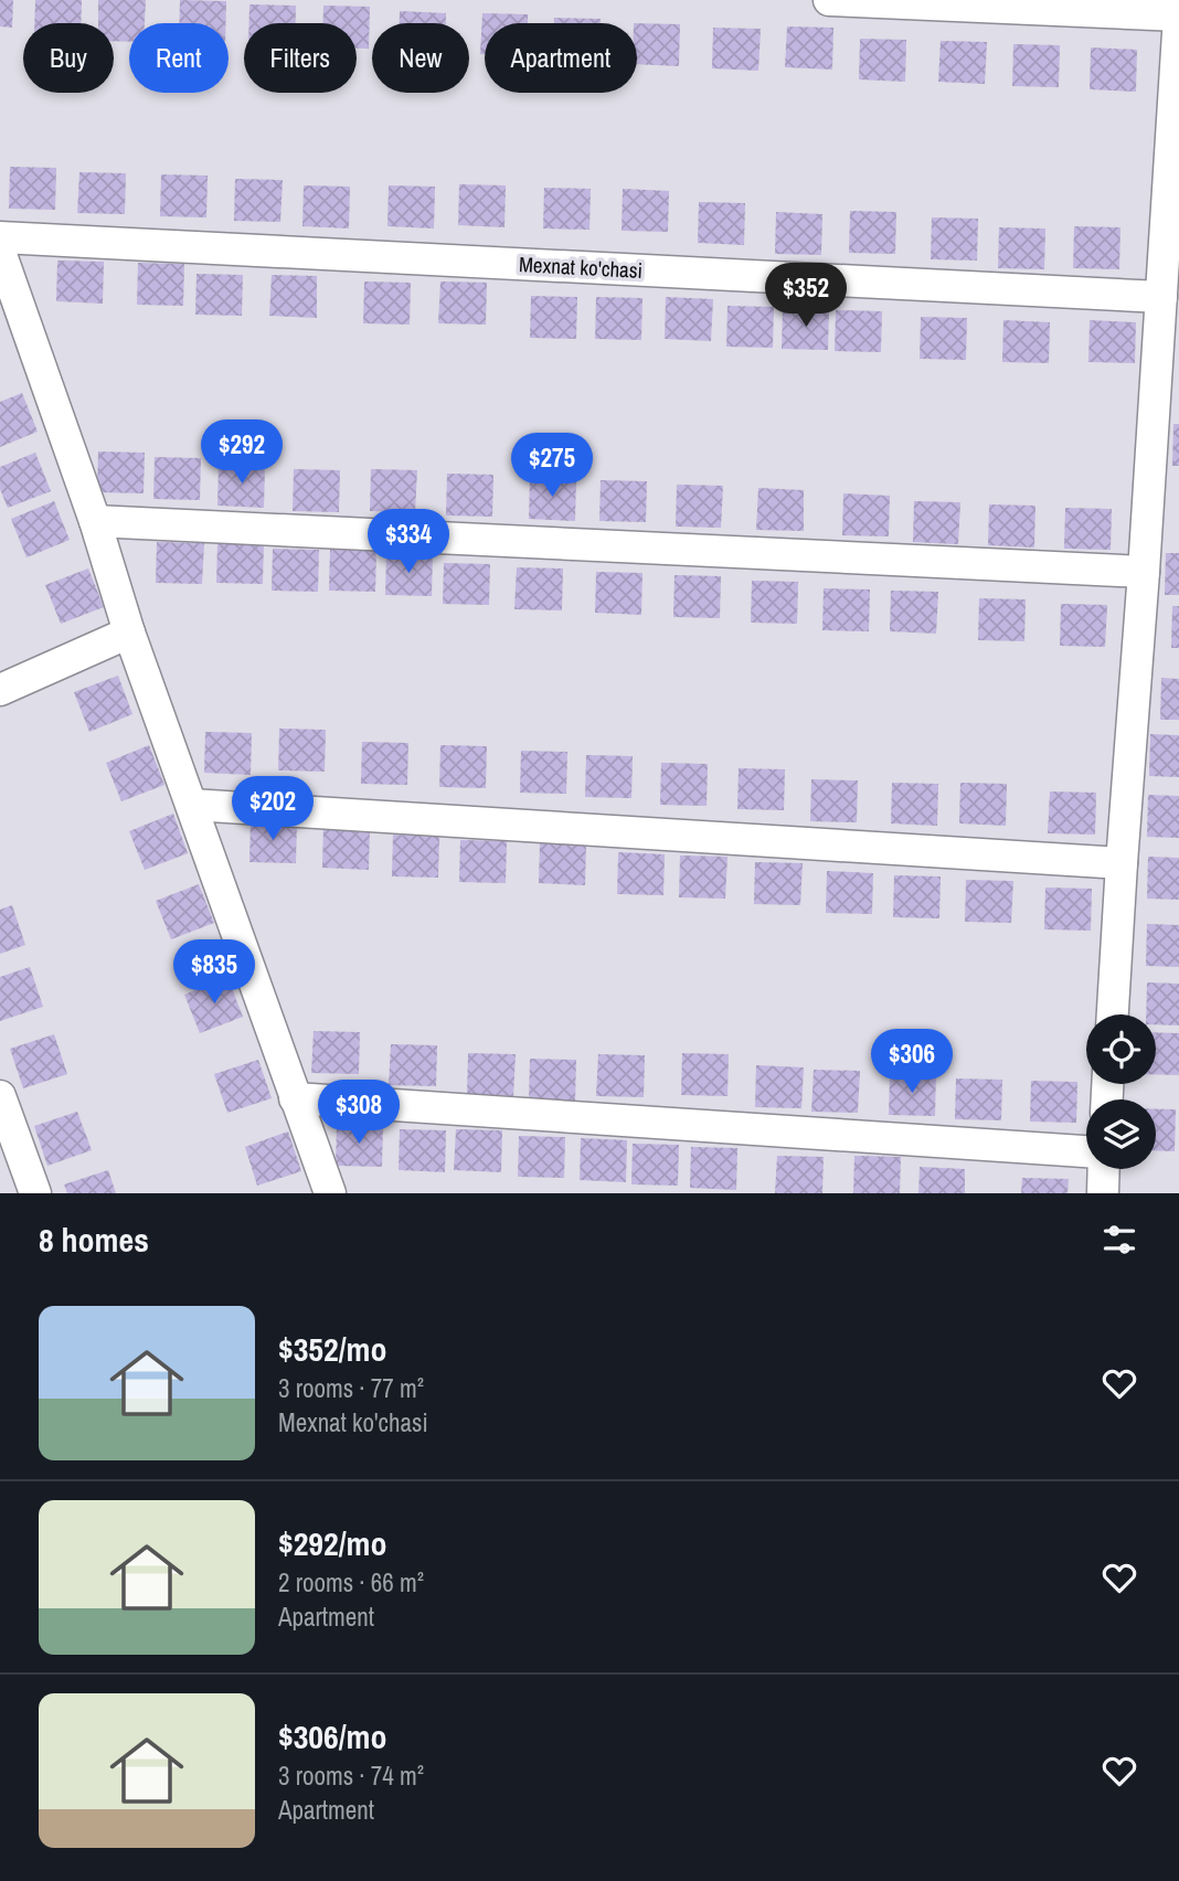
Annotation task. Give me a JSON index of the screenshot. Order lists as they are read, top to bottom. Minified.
{"streets":{"street":["Mexnat ko'chasi"]},"page":{"chip":["Buy","Rent","Filters","New","Apartment"],"price":["$352","$292","$275","$334","$202","$835","$306","$308"],"heading":"8 homes","list":[{"name":"$352/mo","note":"3 rooms · 77 m² · Mexnat ko'chasi"},{"name":"$292/mo","note":"2 rooms · 66 m² · Apartment"},{"name":"$306/mo","note":"3 rooms · 74 m² · Apartment"}]}}
